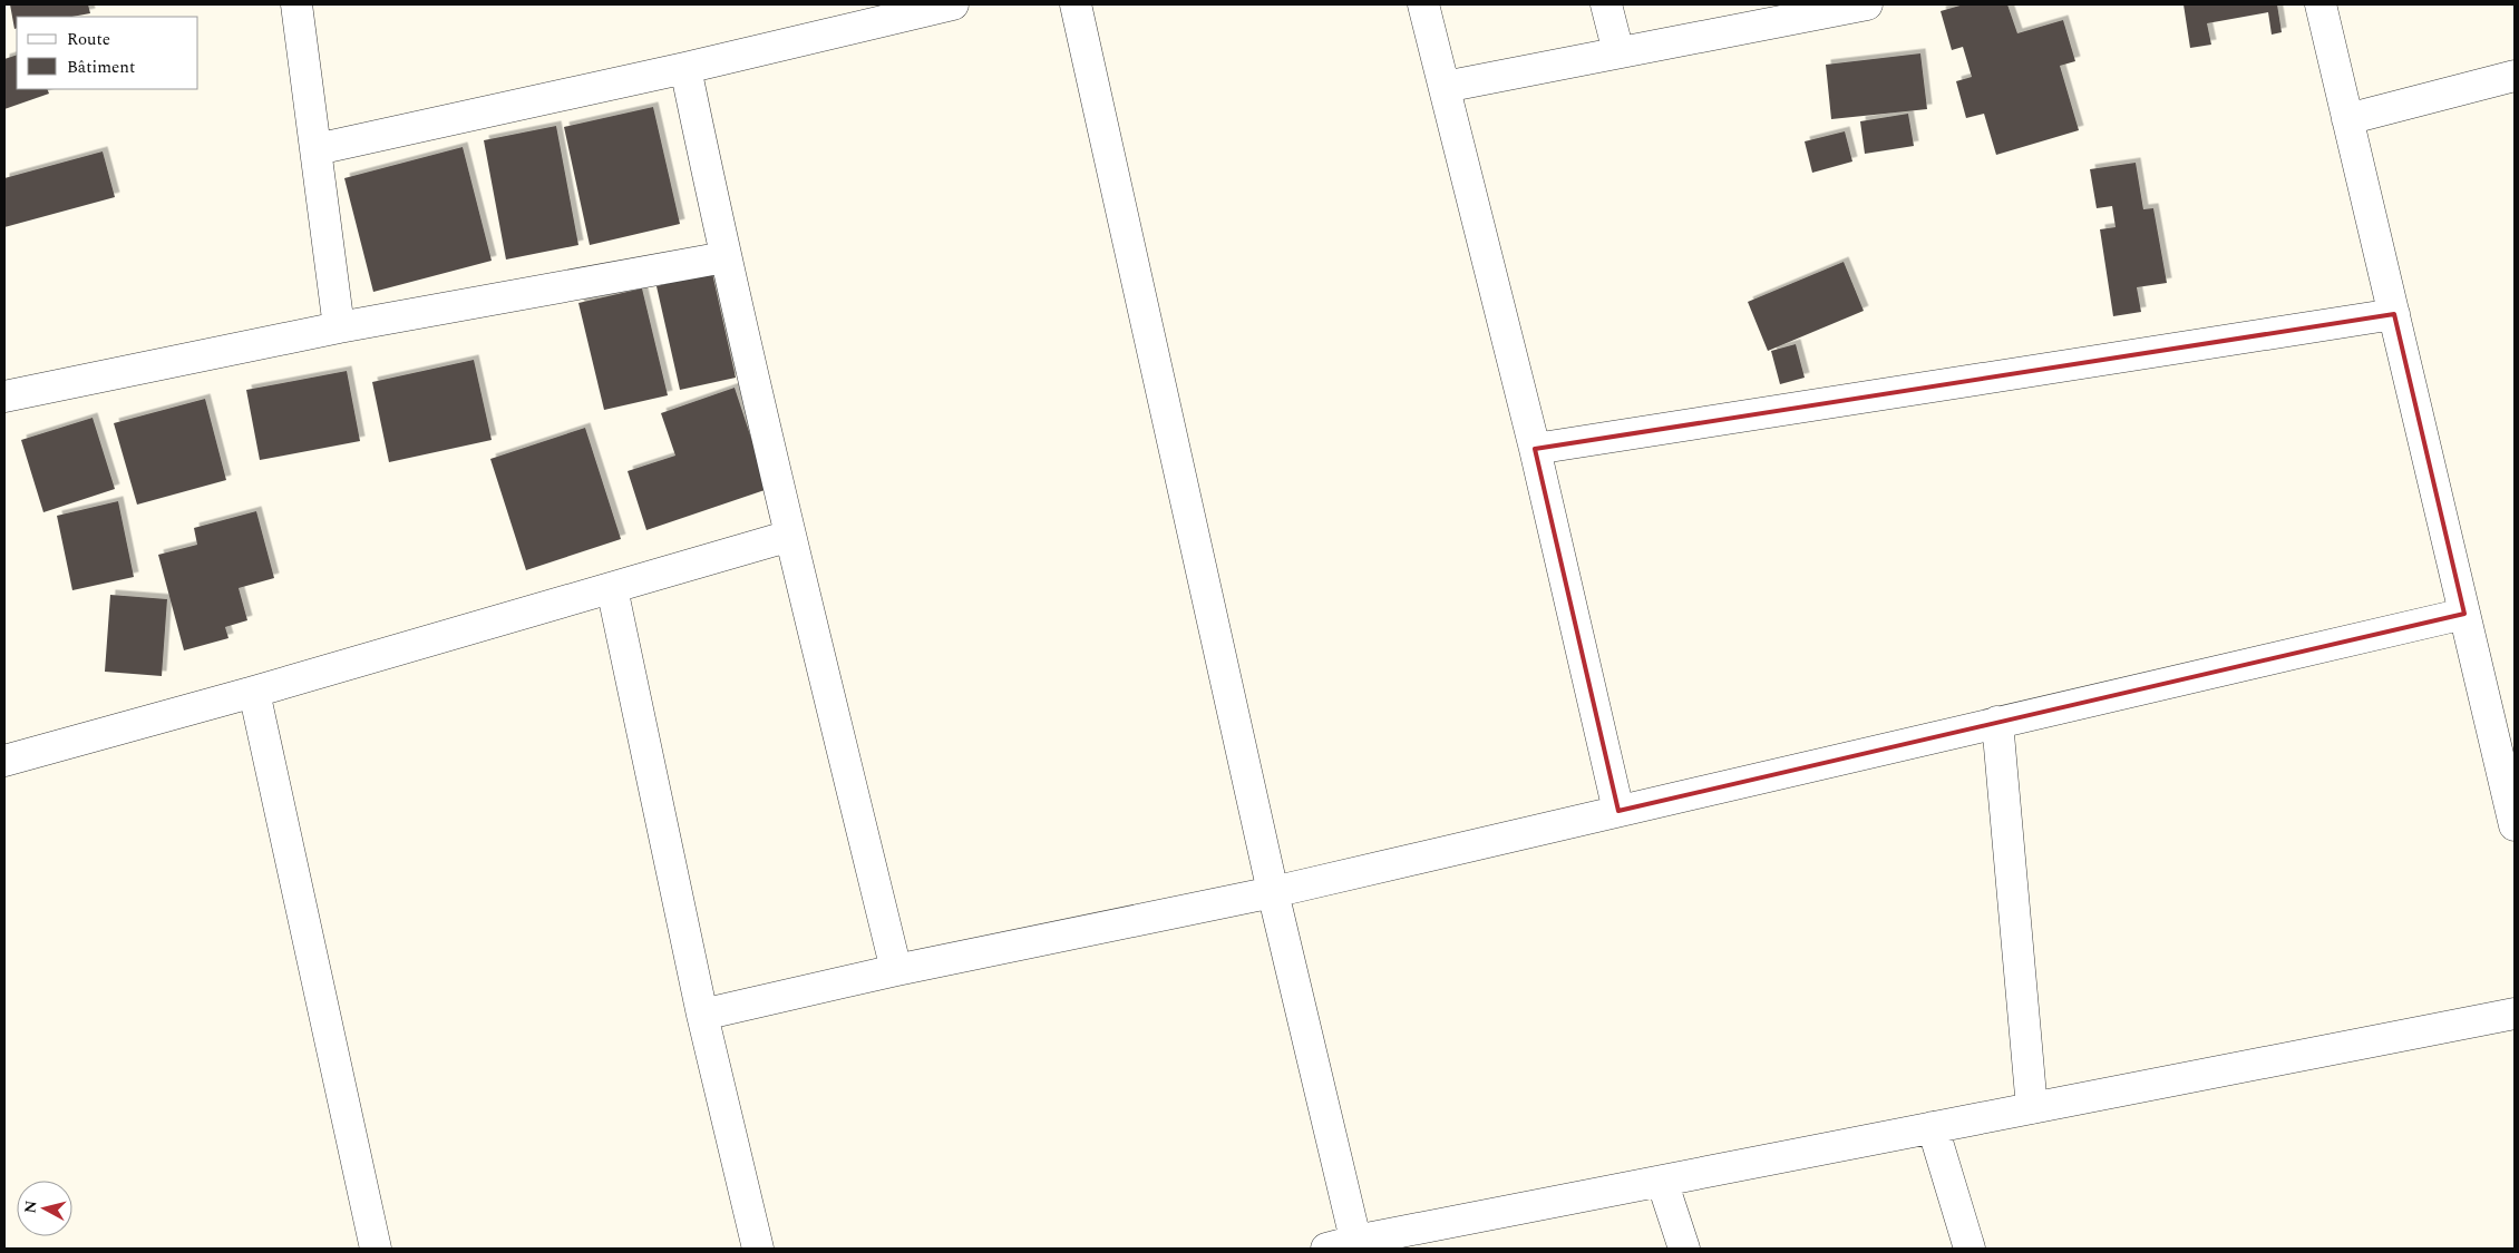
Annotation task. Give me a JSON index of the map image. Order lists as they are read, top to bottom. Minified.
{"legend":["Route","Bâtiment"],"north":"left"}
